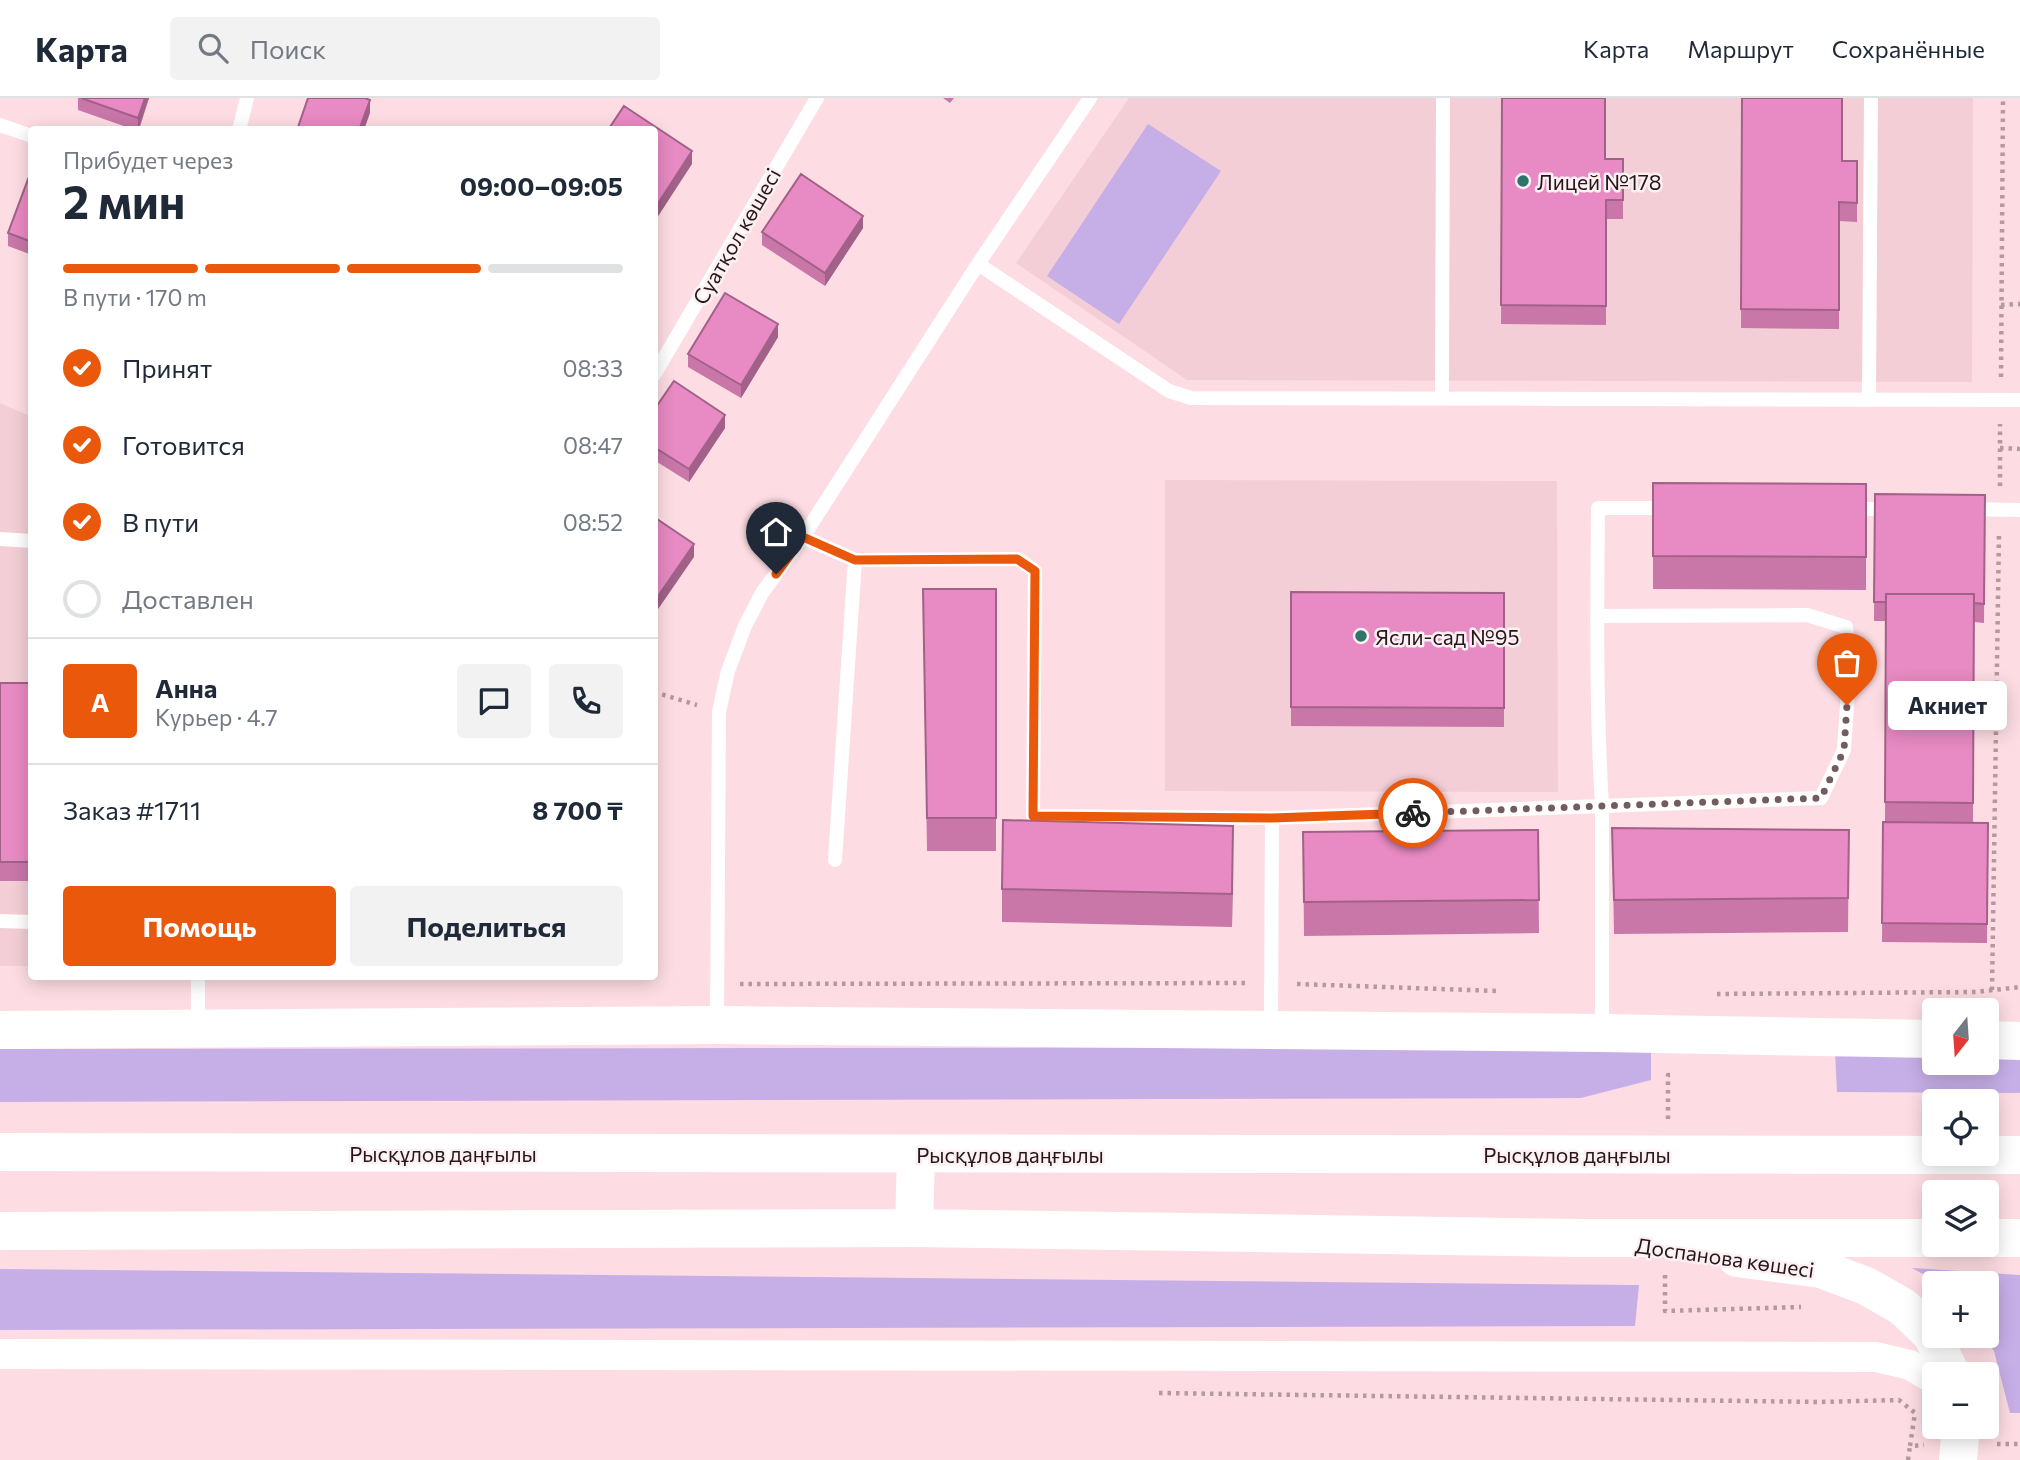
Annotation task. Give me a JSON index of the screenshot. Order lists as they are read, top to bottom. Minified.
{"streets":{"main road":["Рысқұлов даңғылы","Доспанова көшесі"],"lane":["Суатқол көшесі"]},"places":["Лицей №178","Ясли-сад №95","Акниет"],"north":"bottom","page":{"header":"Карта","search":"Поиск","nav":["Карта","Маршрут","Сохранённые"],"heading":["2 мин","Прибудет через","09:00–09:05"],"panel":["Анна","Курьер · 4.7","Заказ #1711","8 700 ₸"],"bar":"В пути · 170 m","list":[["Принят","08:33"],["Готовится","08:47"],["В пути","08:52"],"Доставлен"],"round":"А","bubble":"Акниет","buttons":["Помощь","Поделиться"],"map_buttons":["+","−"]}}
